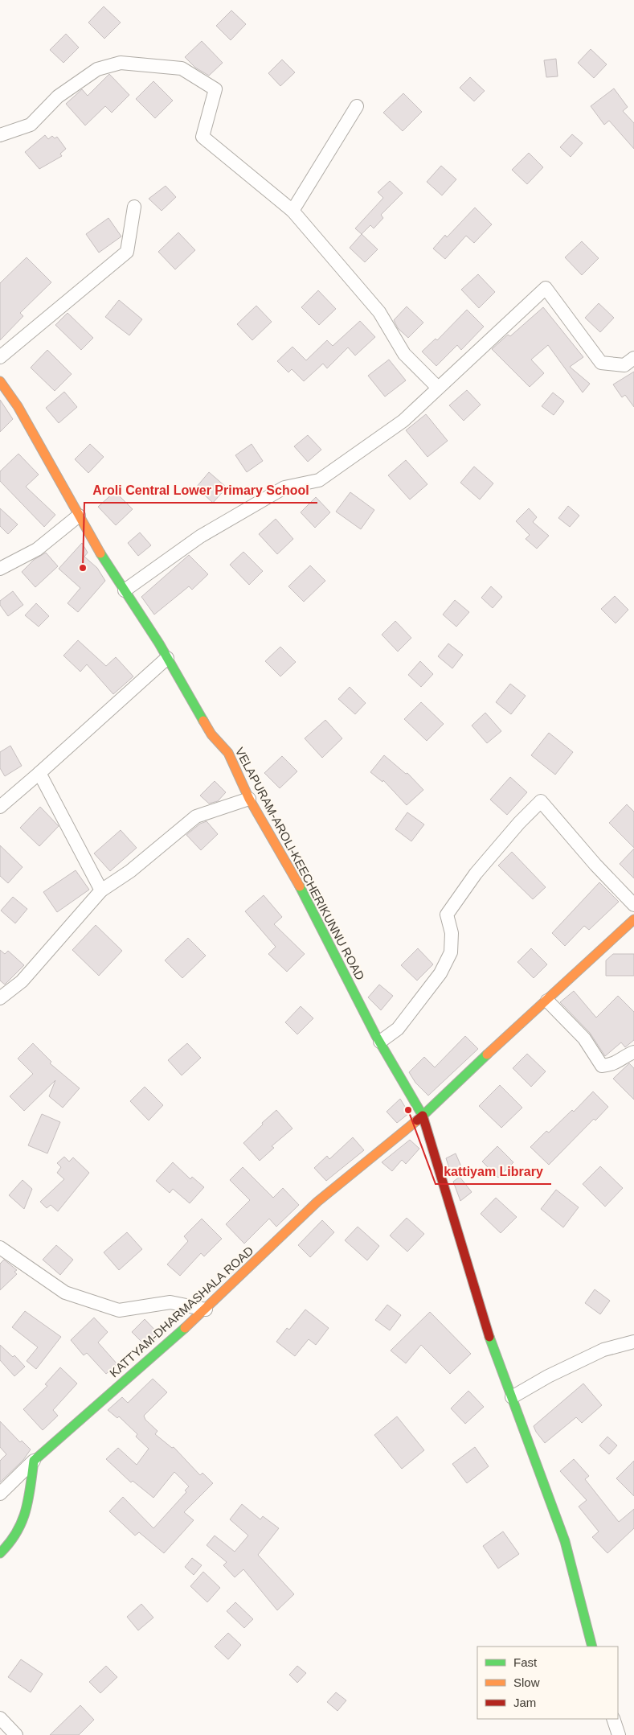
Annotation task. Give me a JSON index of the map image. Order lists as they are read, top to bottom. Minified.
{"streets":{"street":["VELAPURAM-AROLI-KEECHERIKUNNU ROAD","KATTYAM-DHARMASHALA ROAD"]},"crossings":[["VELAPURAM-AROLI-KEECHERIKUNNU ROAD","KATTYAM-DHARMASHALA ROAD"]],"places":["Aroli Central Lower Primary School","kattiyam Library"],"legend":["Fast","Slow","Jam"]}
